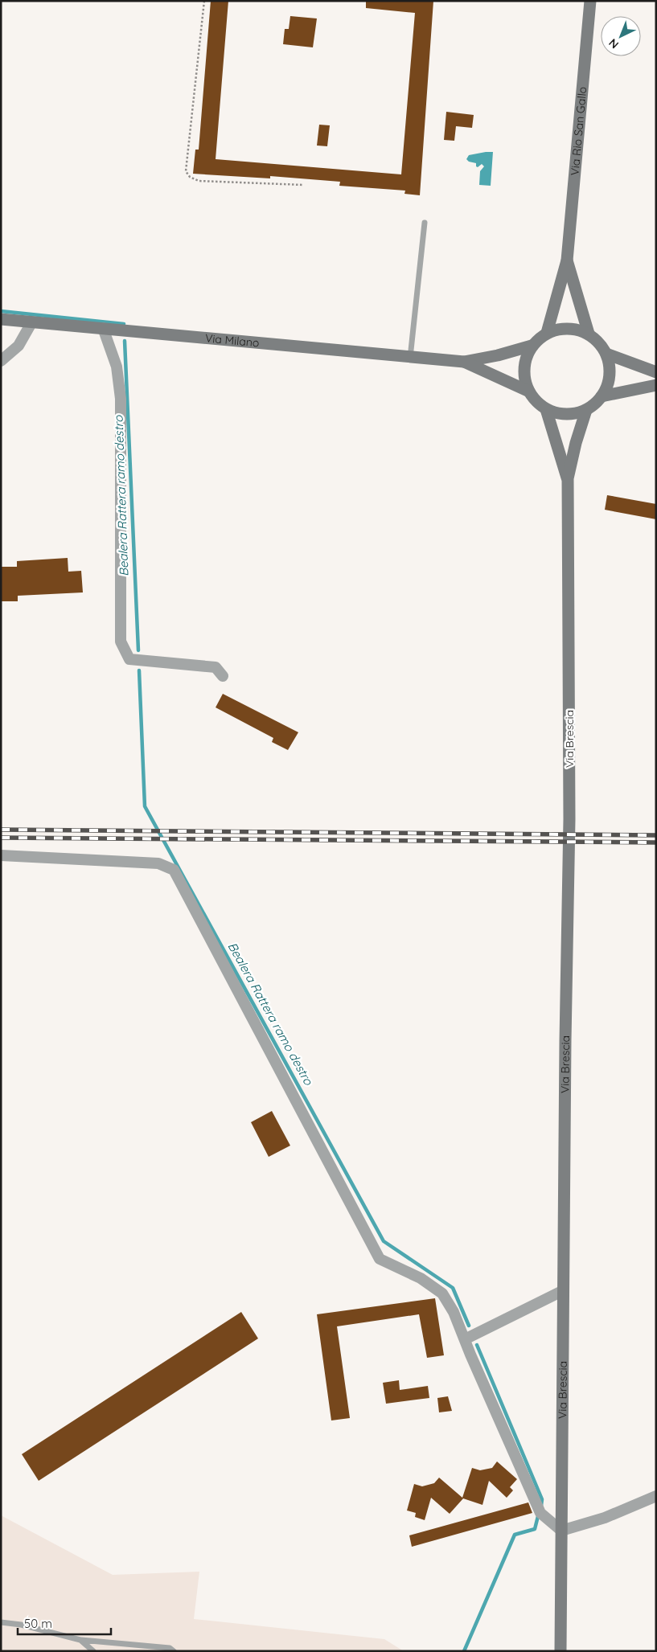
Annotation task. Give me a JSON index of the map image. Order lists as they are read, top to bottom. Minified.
{"streets":{"main road":["Via Rio San Gallo","Via Milano","Via Brescia"]},"crossings":[["Via Rio San Gallo","Via Milano"]],"water":["Bealera Rattera ramo destro"],"scale_bar":"50 m","north":"bottom left"}
